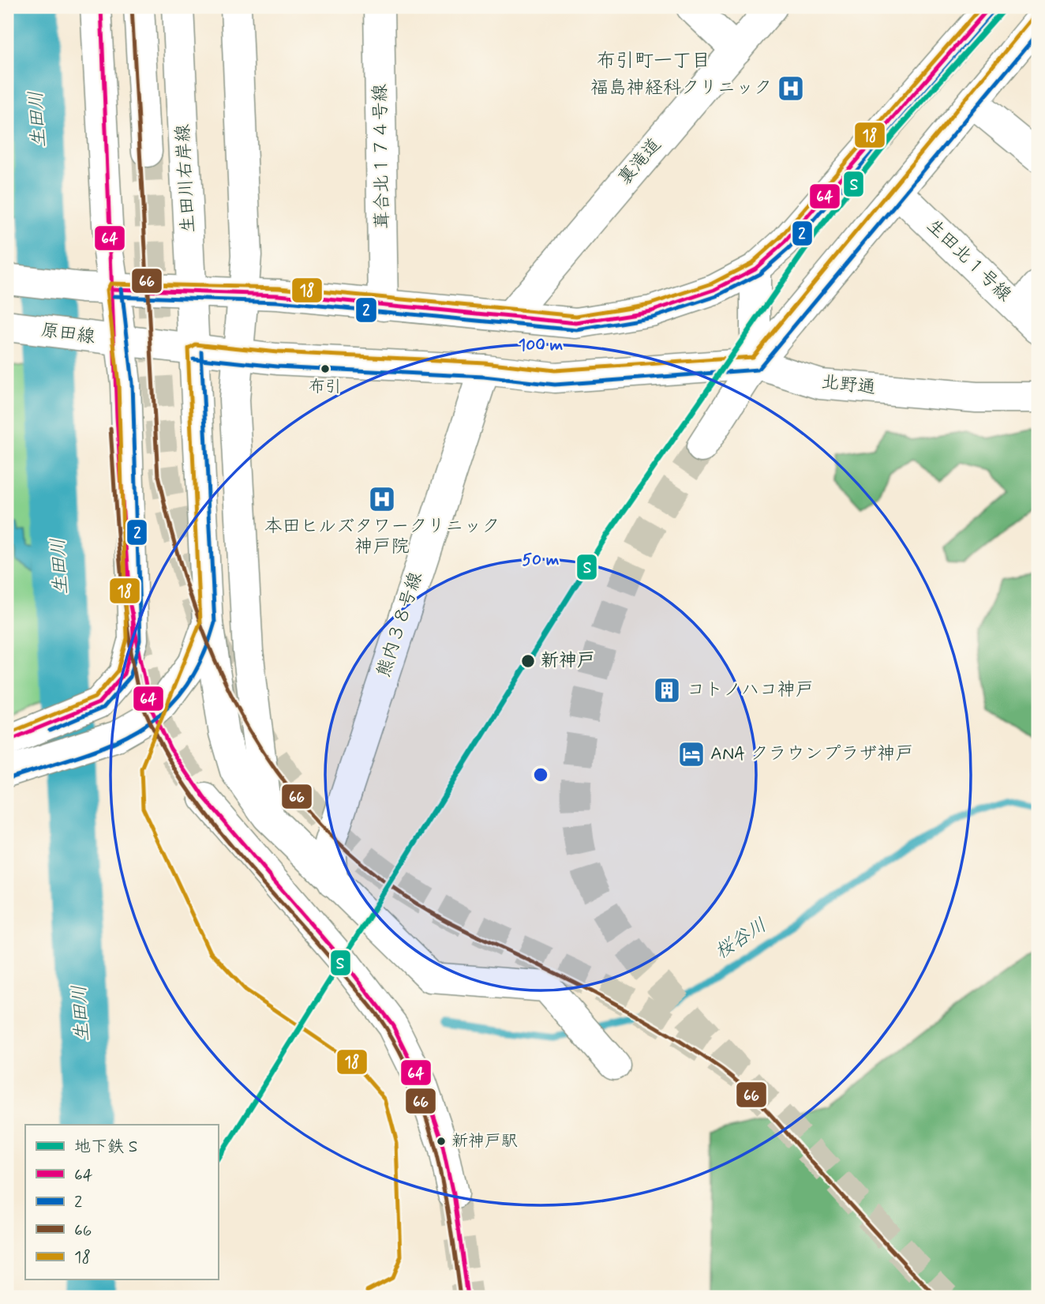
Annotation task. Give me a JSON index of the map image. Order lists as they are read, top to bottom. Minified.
{"streets":{"street":["葺合北１７４号線","裏滝道","生田川右岸線","生田北１号線","原田線","北野通","熊内３８号線"]},"crossings":[["生田川右岸線","原田線"],["生田川右岸線","熊内３８号線"],["原田線","北野通"],["原田線","熊内３８号線"]],"districts":["布引町一丁目"],"water":["生田川","桜谷川"],"places":{"hospital":["福島神経科クリニック","本田ヒルズタワークリニック 神戸院"],"other":["布引","新神戸","新神戸駅"],"building":["コトノハコ神戸"],"hotel":["ANA クラウンプラザ神戸"]},"lines":["metro line S","transit line 64","transit line 66","transit line 18","transit line 2"],"legend":["地下鉄 S","64","2","66","18"],"rings":["100 m","50 m"]}
